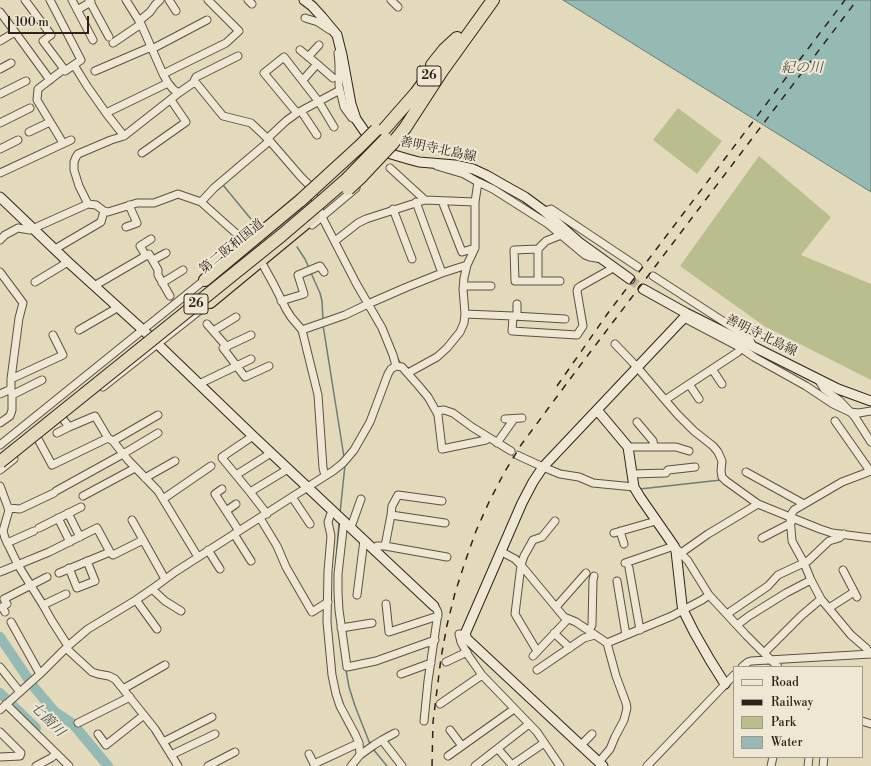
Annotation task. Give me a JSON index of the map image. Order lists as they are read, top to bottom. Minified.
{"streets":{"highway":["26","第二阪和国道"],"street":["善明寺北島線"]},"crossings":[["26","善明寺北島線"],["26","第二阪和国道"],["善明寺北島線","第二阪和国道"]],"water":["紀の川","七箇川"],"legend":["Road","Railway","Park","Water"],"scale_bar":"100 m"}
